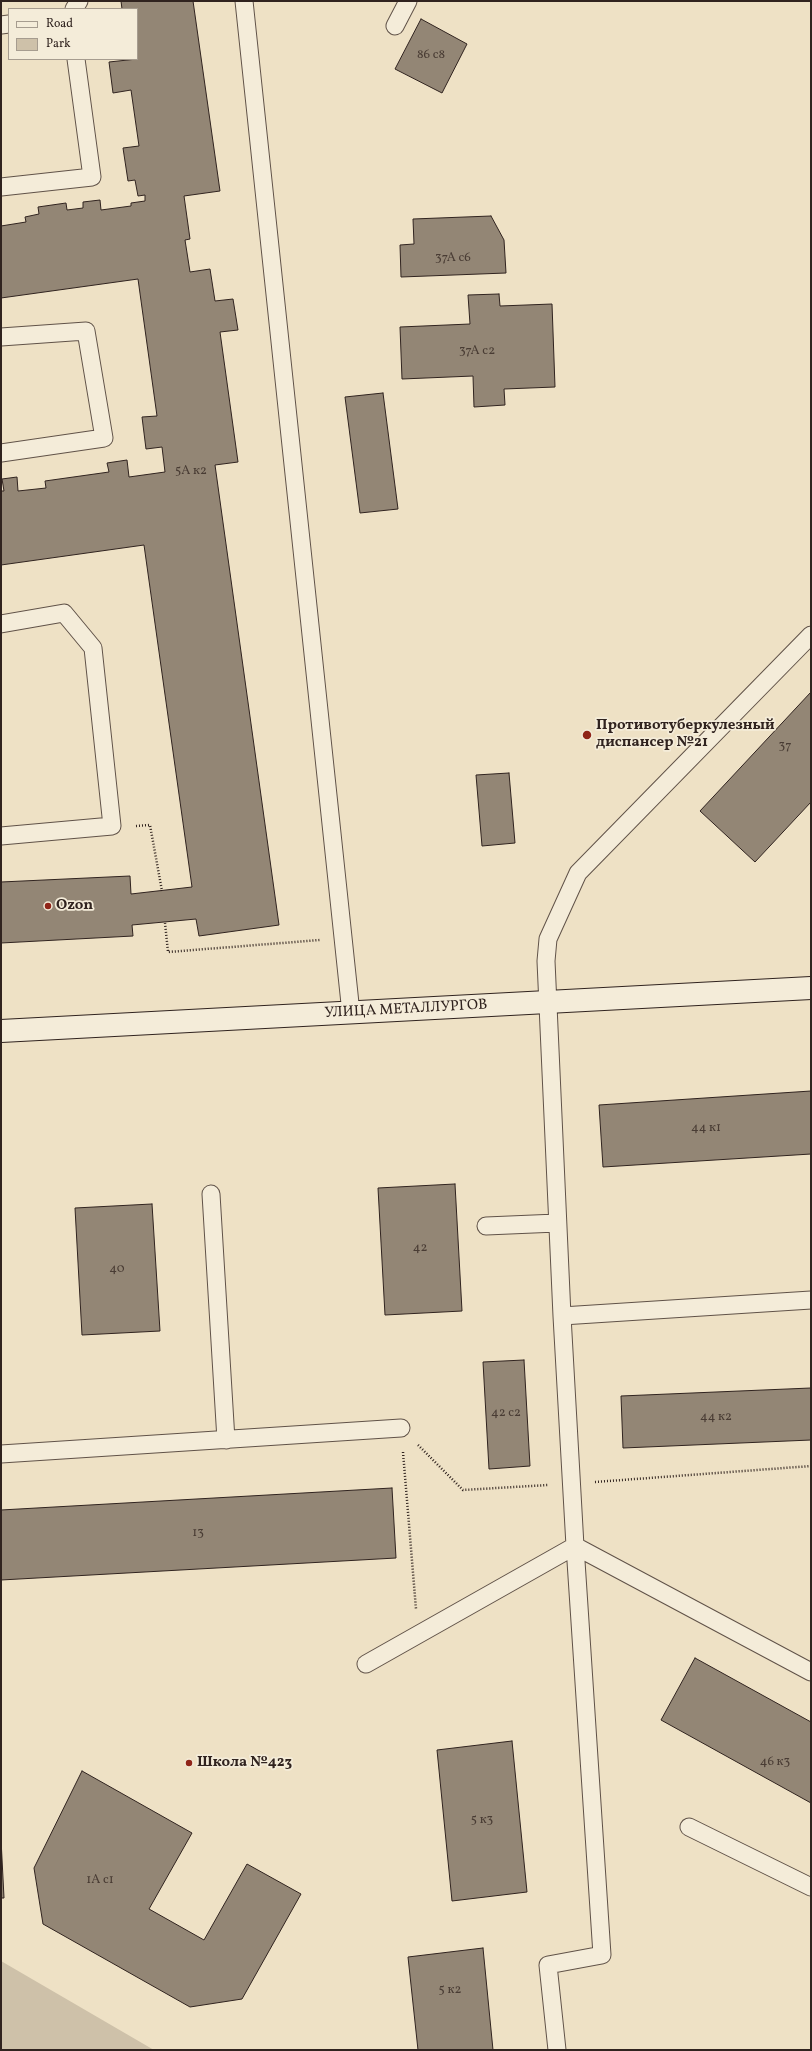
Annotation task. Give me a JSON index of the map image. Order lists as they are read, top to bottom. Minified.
{"streets":{"street":["УЛИЦА МЕТАЛЛУРГОВ"]},"places":["Противотуберкулезный диспансер №21","Ozon","Школа №423"],"house_numbers":["86 с8","37А с6","37А с2","5А к2","37","44 к1","42","40","42 с2","44 к2","13","46 к3","5 к3","1А c1","5 к2"],"legend":["Road","Park"]}
